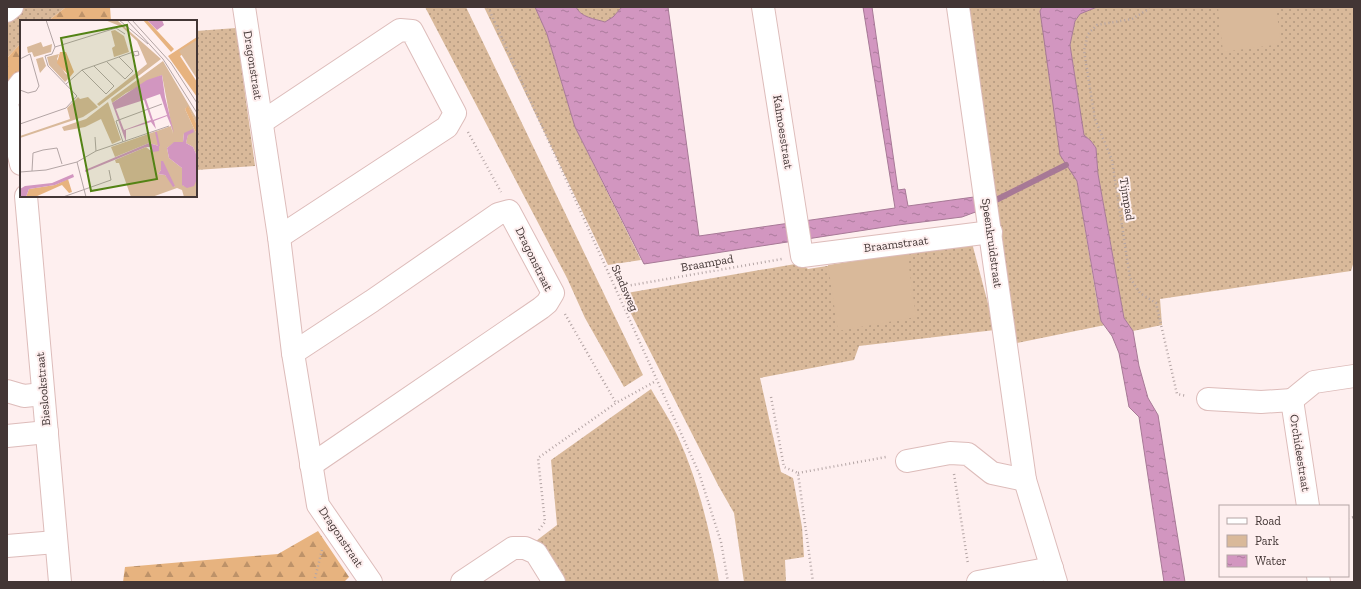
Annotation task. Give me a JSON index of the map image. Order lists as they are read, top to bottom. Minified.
{"streets":{"main road":["Dragonstraat","Kalmoesstraat","Speenkruidstraat","Braamstraat","Bieslookstraat","Orchideestraat"],"path":["Tijmpad","Braampad","Stadsweg"]},"crossings":[["Kalmoesstraat","Braamstraat"],["Kalmoesstraat","Braampad"],["Tijmpad","Orchideestraat"],["Speenkruidstraat","Braamstraat"],["Braamstraat","Braampad"],["Braampad","Stadsweg"]],"legend":["Road","Park","Water"]}
